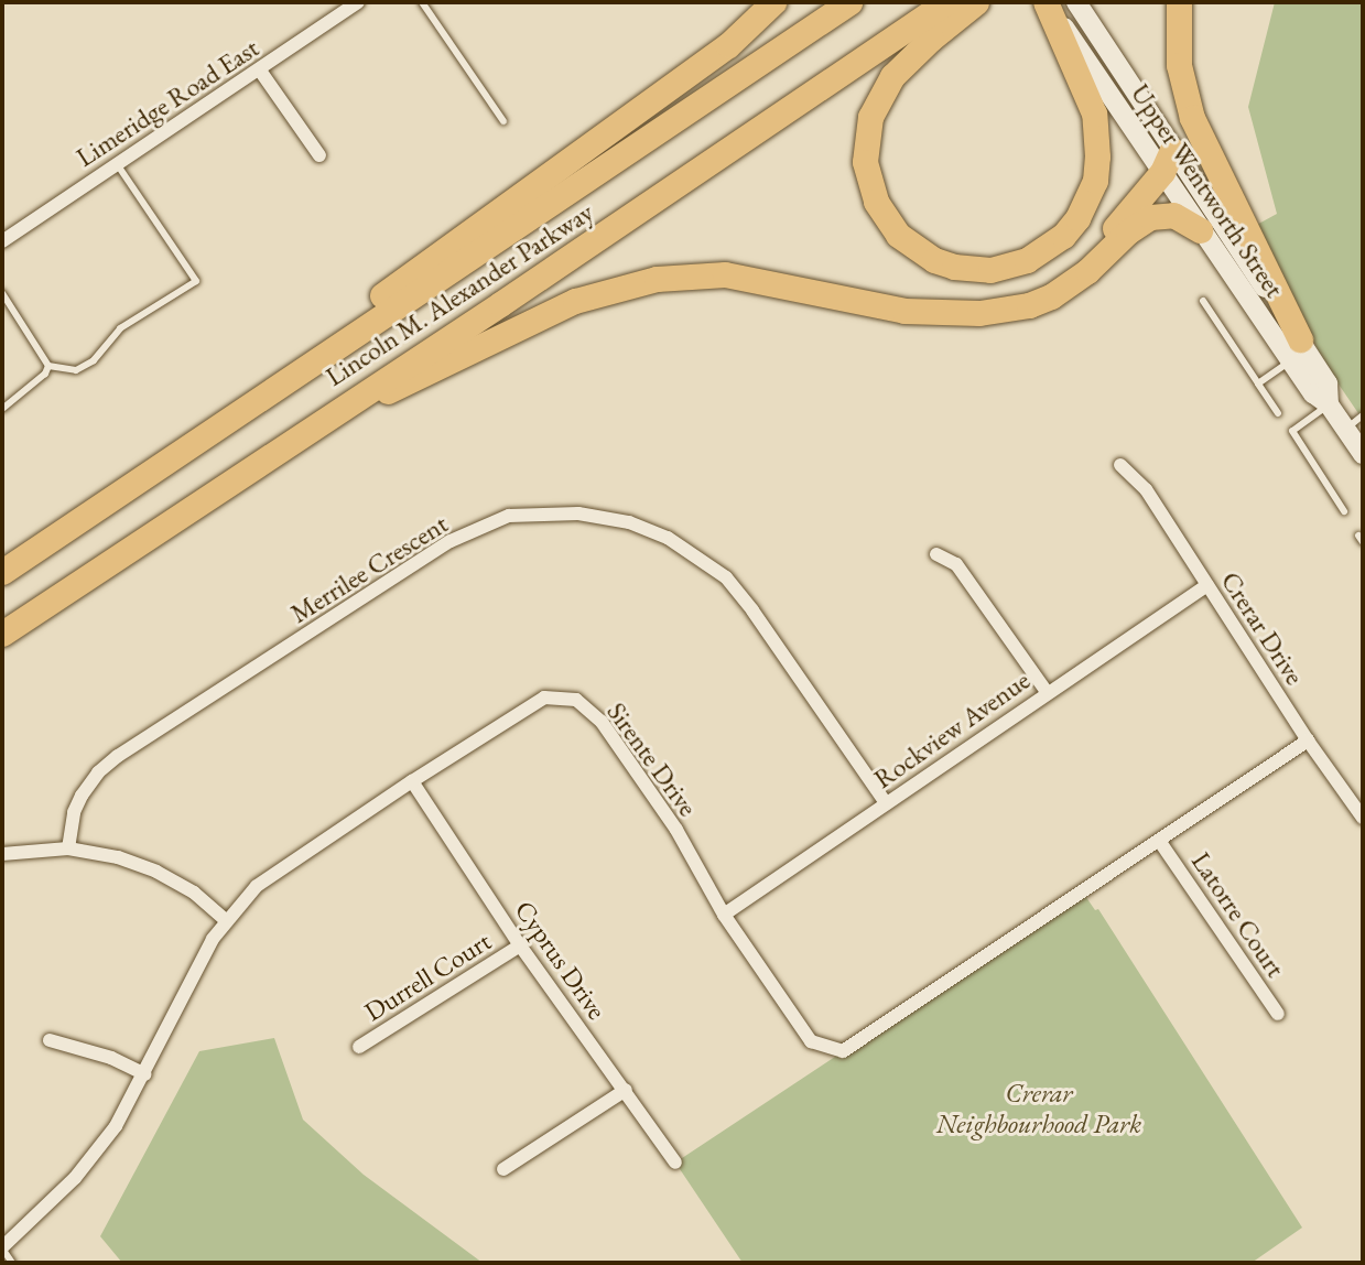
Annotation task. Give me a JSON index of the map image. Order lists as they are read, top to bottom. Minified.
{"streets":{"highway":["Lincoln M. Alexander Parkway"],"main road":["Upper Wentworth Street"],"street":["Limeridge Road East","Merrilee Crescent","Crerar Drive","Rockview Avenue","Sirente Drive","Latorre Court","Cyprus Drive","Durrell Court"]},"crossings":[["Merrilee Crescent","Rockview Avenue"],["Crerar Drive","Rockview Avenue"],["Crerar Drive","Sirente Drive"],["Rockview Avenue","Sirente Drive"],["Sirente Drive","Latorre Court"],["Sirente Drive","Cyprus Drive"],["Cyprus Drive","Durrell Court"]],"parks":["Crerar Neighbourhood Park"]}
